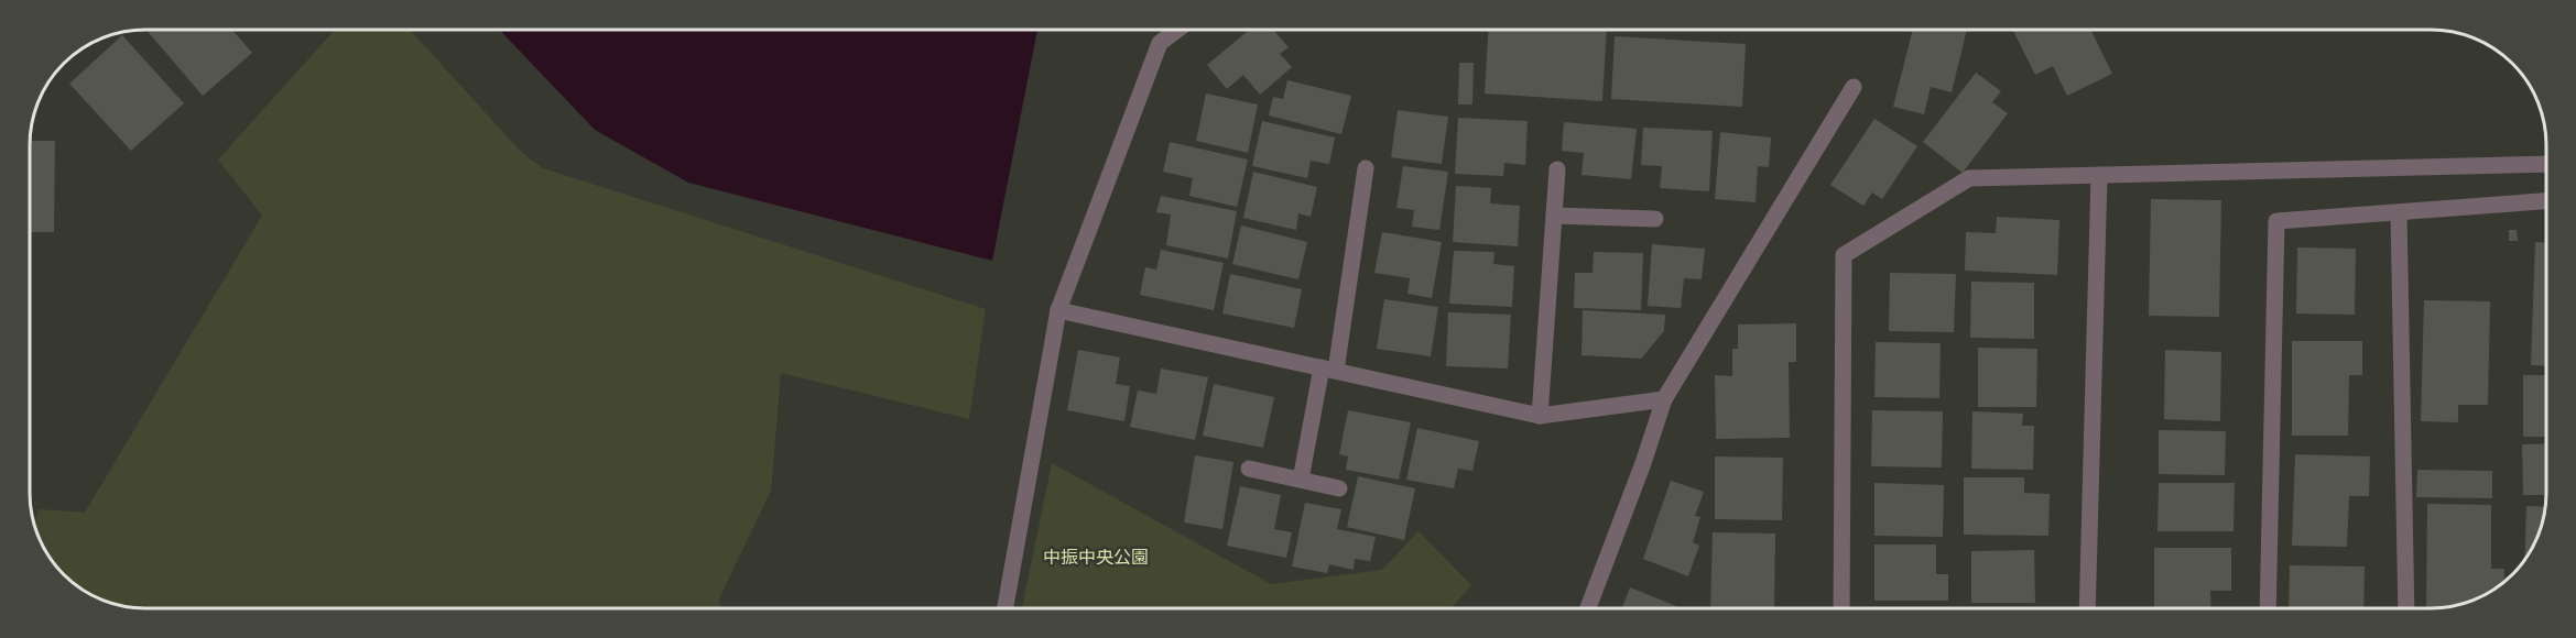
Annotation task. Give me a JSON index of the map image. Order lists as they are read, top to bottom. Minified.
{"parks":["中振中央公園"]}
